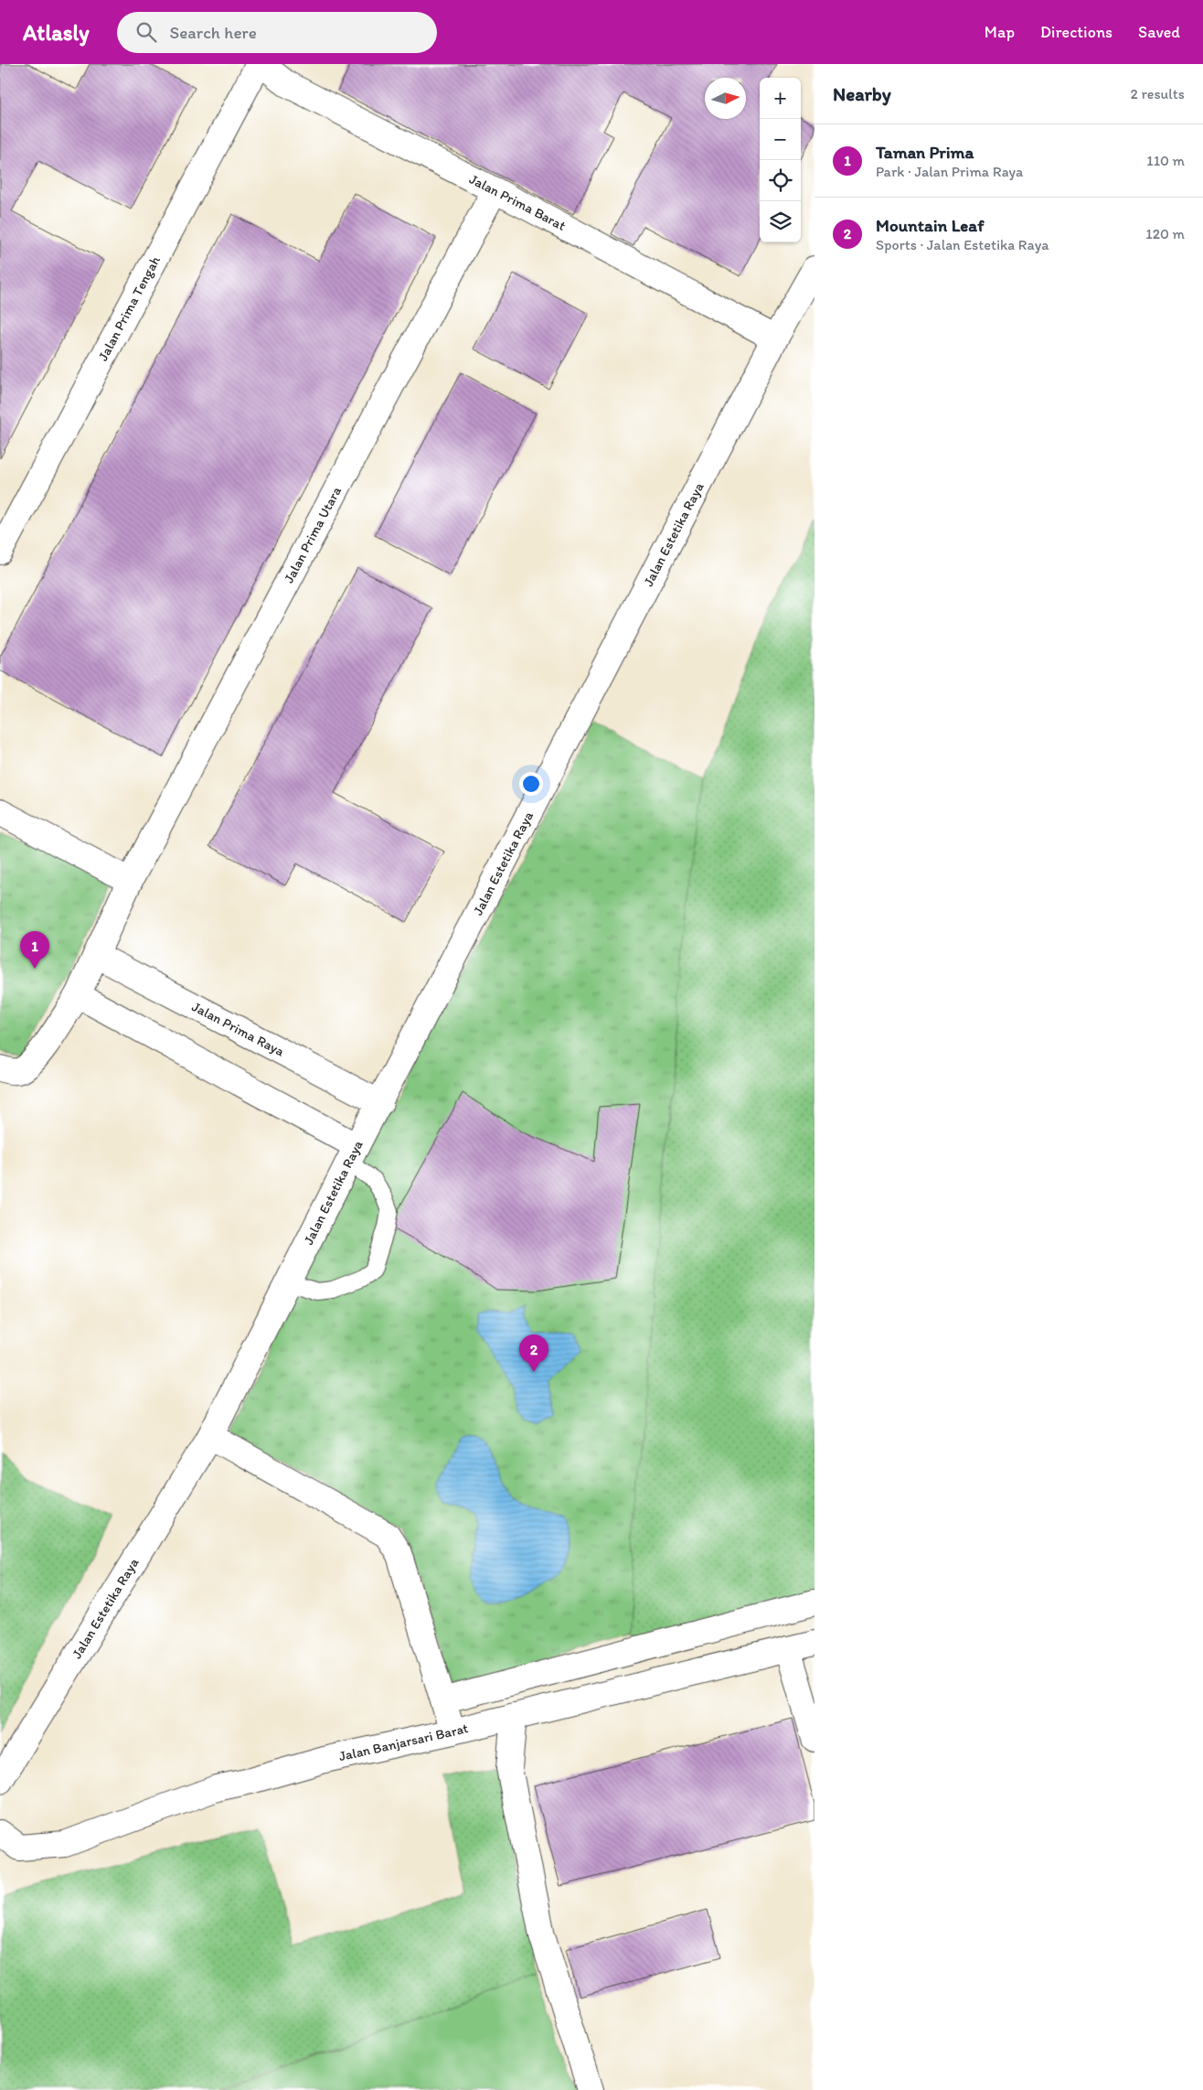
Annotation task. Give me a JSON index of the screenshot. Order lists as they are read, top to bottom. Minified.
{"streets":{"street":["Jalan Prima Barat","Jalan Prima Tengah","Jalan Estetika Raya","Jalan Prima Utara","Jalan Prima Raya","Jalan Banjarsari Barat"]},"crossings":[["Jalan Prima Barat","Jalan Prima Tengah"],["Jalan Prima Barat","Jalan Estetika Raya"],["Jalan Prima Barat","Jalan Prima Utara"],["Jalan Estetika Raya","Jalan Prima Raya"]],"north":"right","page":{"header":"Atlasly","search":"Search here","nav":["Map","Directions","Saved"],"heading":["Nearby","2 results"],"map_buttons":["+","−"],"list":[{"mark":"1","name":"Taman Prima","note":"Park · Jalan Prima Raya","value":"110 m"},{"mark":"2","name":"Mountain Leaf","note":"Sports · Jalan Estetika Raya","value":"120 m"}],"pins":["1","2"]}}
